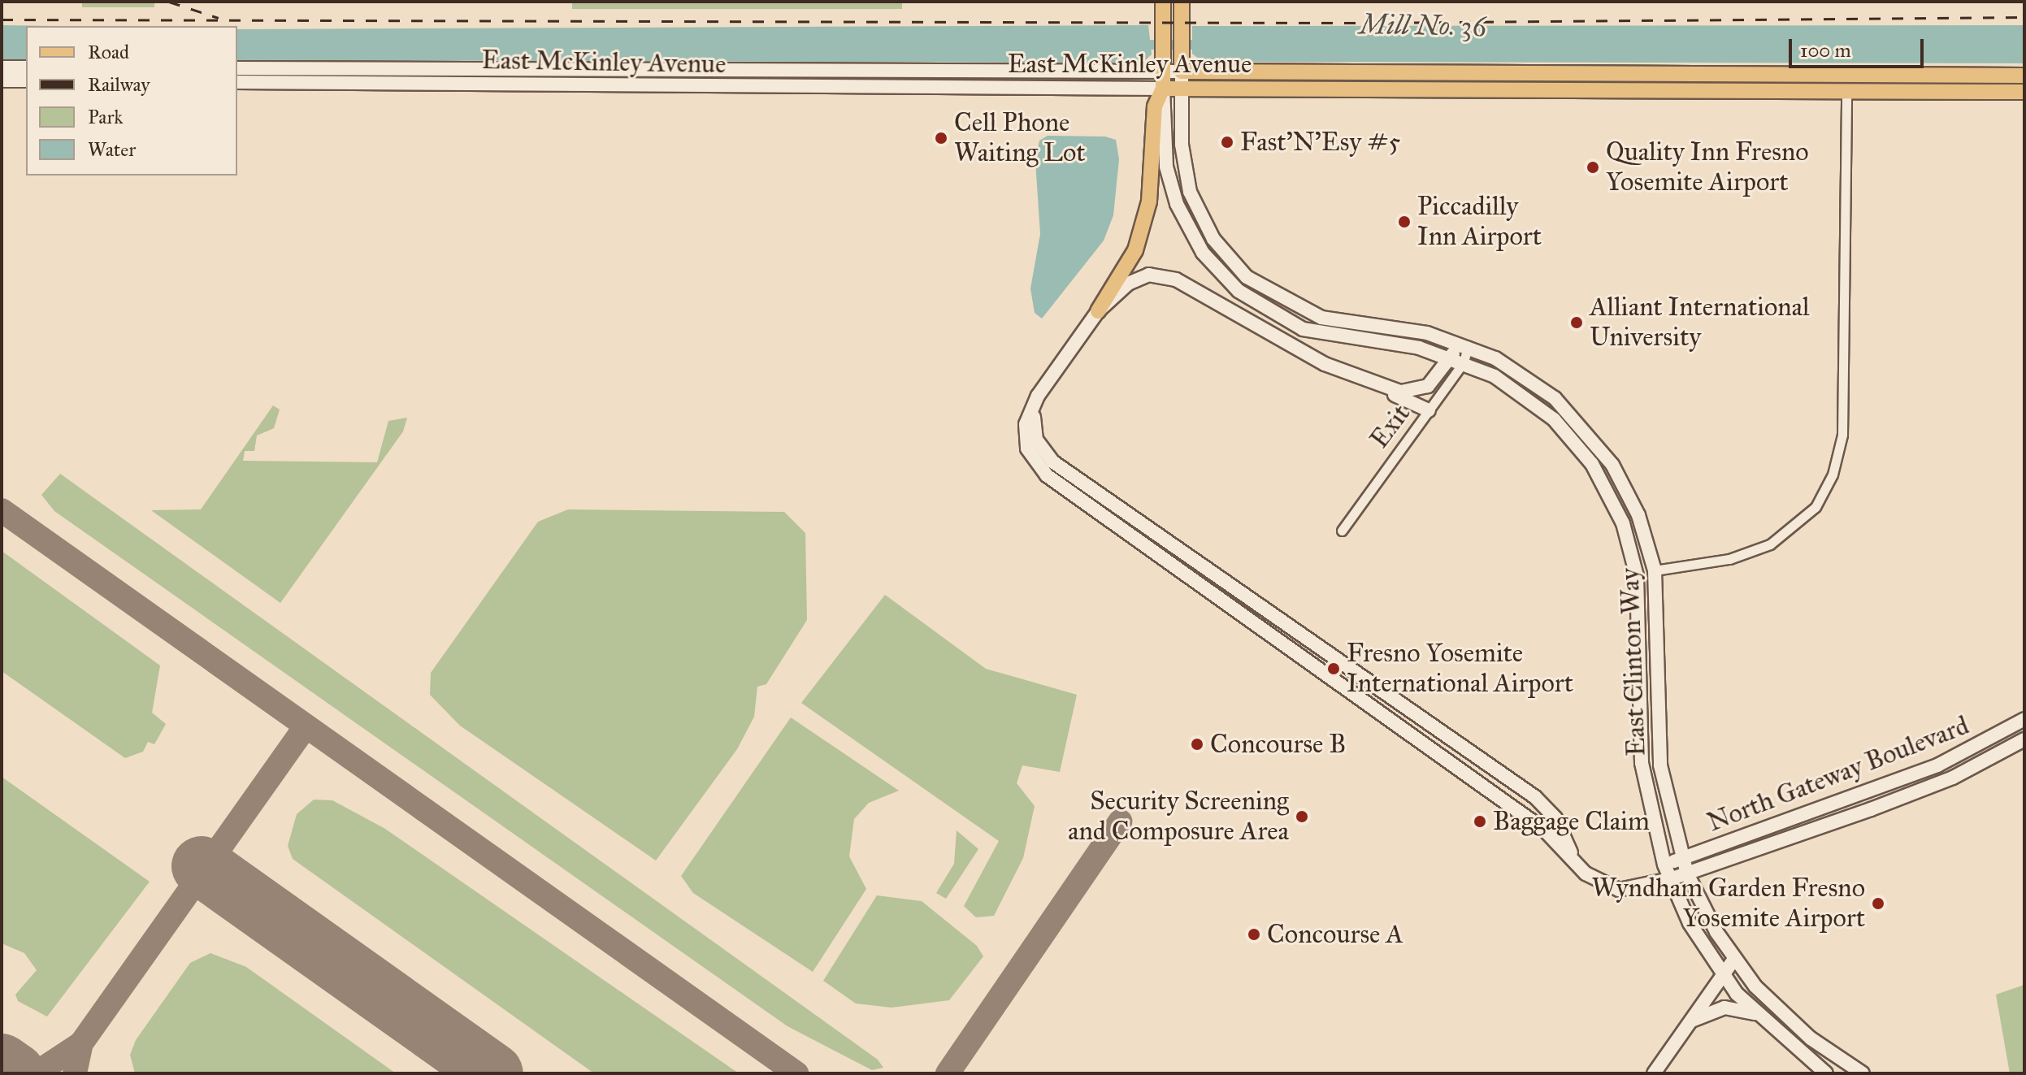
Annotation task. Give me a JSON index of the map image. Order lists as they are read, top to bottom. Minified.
{"streets":{"main road":["East McKinley Avenue","East Clinton Way","North Gateway Boulevard"],"street":["Exit"]},"crossings":[["East McKinley Avenue","East Clinton Way"],["Exit","East Clinton Way"],["East Clinton Way","North Gateway Boulevard"]],"water":["Mill No. 36"],"places":["Cell Phone Waiting Lot","Fast'N'Esy #5","Quality Inn Fresno Yosemite Airport","Piccadilly Inn Airport","Alliant International University","Fresno Yosemite International Airport","Concourse B","Security Screening and Composure Area","Baggage Claim","Wyndham Garden Fresno Yosemite Airport","Concourse A"],"legend":["Road","Railway","Park","Water"],"scale_bar":"100 m"}
